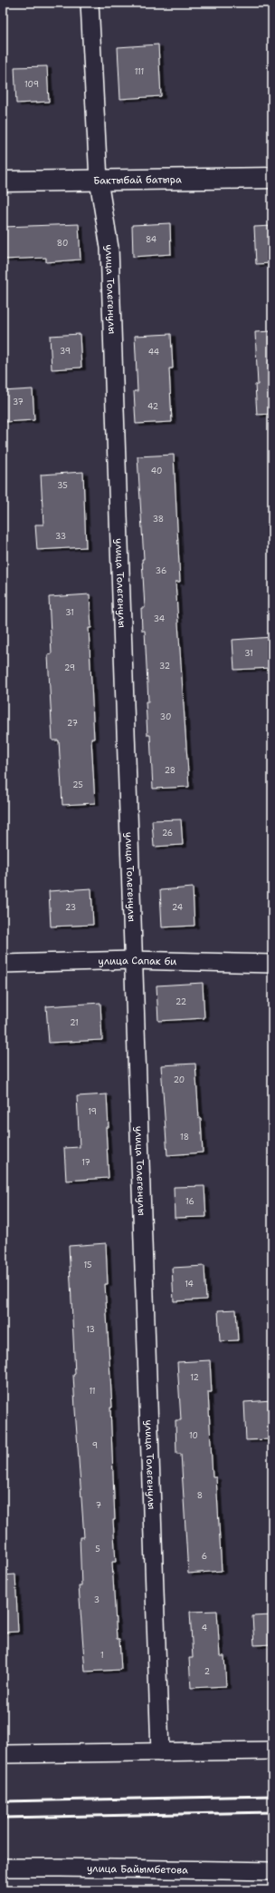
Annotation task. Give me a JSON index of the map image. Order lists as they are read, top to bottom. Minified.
{"streets":{"street":["Бактыбай батыра","улица Толегенулы","улица Сапак би","улица Байымбетова"]},"crossings":[["Бактыбай батыра","улица Толегенулы"],["улица Толегенулы","улица Сапак би"]],"house_numbers":["111","109","84","80","39","44","37","42","40","35","38","33","36","31","34","31","32","29","30","27","28","25","26","23","24","22","21","20","19","18","17","16","15","14","13","12","11","10","9","8","7","5","6","3","4","1","2"]}
